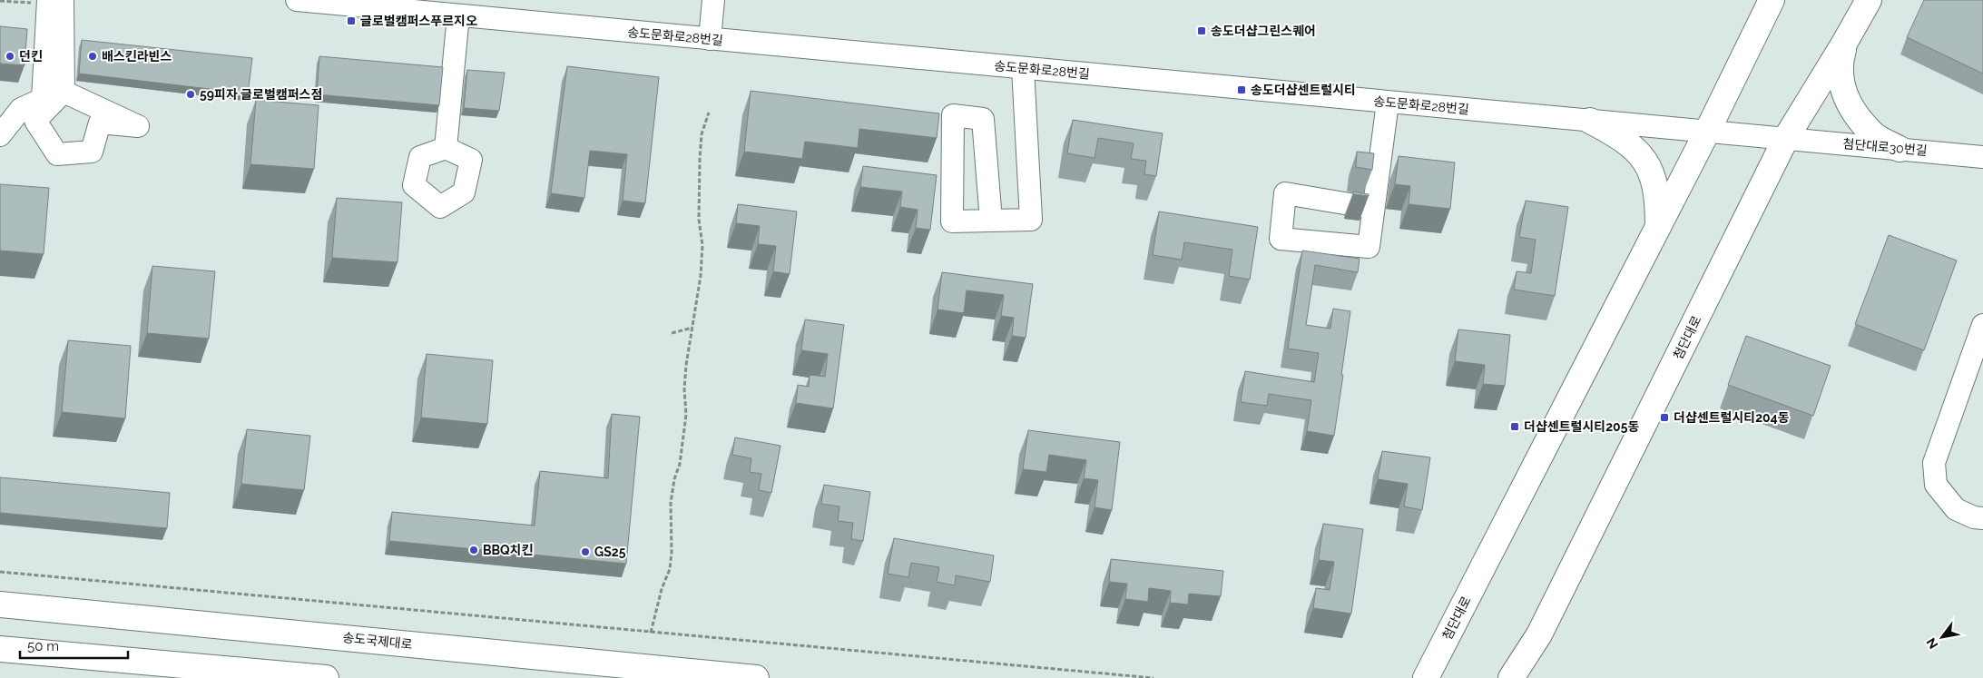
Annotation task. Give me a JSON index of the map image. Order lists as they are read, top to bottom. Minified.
{"streets":{"main road":["첨단대로","송도국제대로"],"street":["송도문화로28번길","첨단대로30번길"]},"crossings":[["송도문화로28번길","첨단대로30번길"],["송도문화로28번길","첨단대로"],["첨단대로30번길","첨단대로"]],"places":{"transit":["글로벌캠퍼스푸르지오","송도더샵그린스퀘어","송도더샵센트럴시티","더샵센트럴시티204동","더샵센트럴시티205동"],"other":["던킨","배스킨라빈스","59피자 글로벌캠퍼스점","BBQ치킨","GS25"]},"scale_bar":"50 m","north":"bottom left"}
